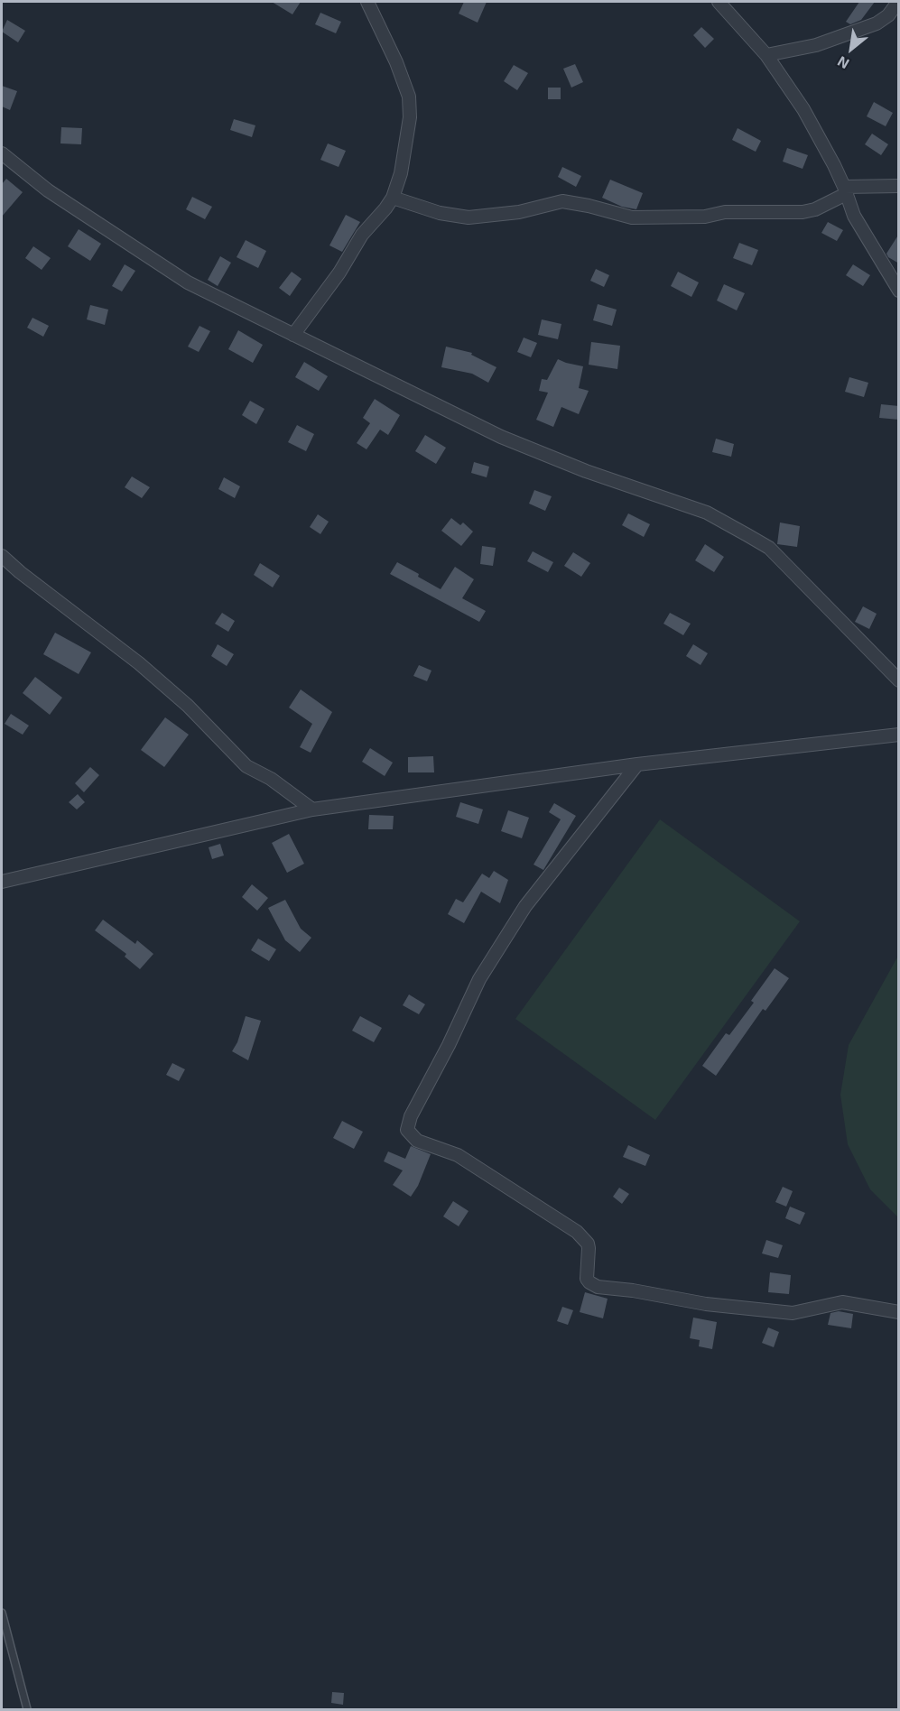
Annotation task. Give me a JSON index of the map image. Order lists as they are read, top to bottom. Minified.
{"north":"bottom left"}
